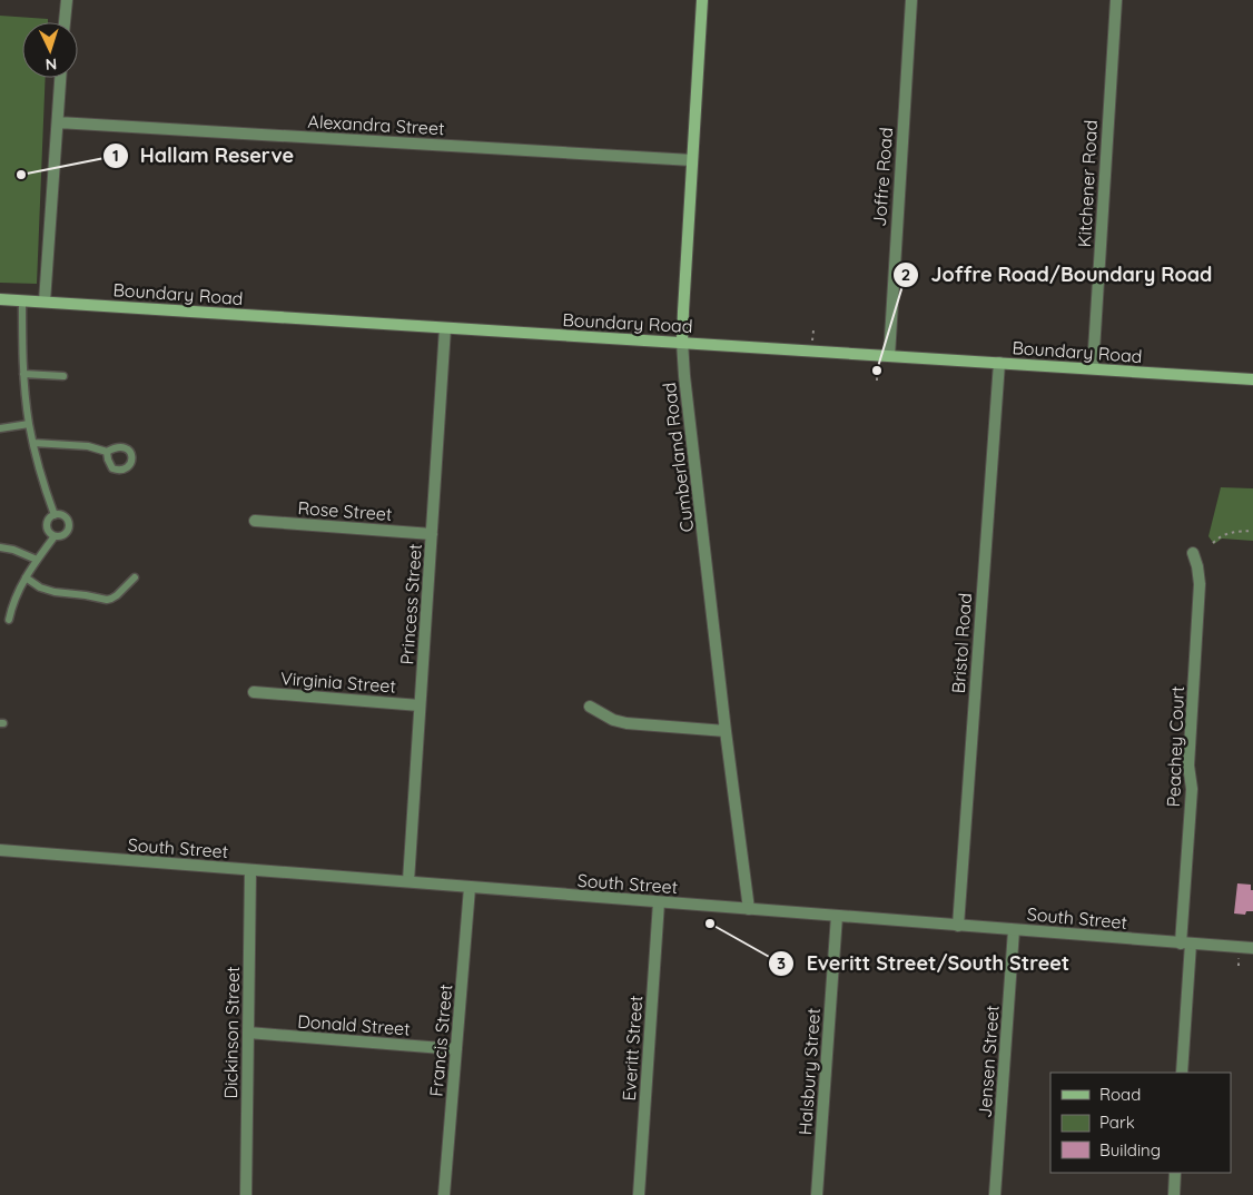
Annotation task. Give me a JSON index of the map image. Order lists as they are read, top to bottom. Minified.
{"streets":{"main road":["Boundary Road","Cumberland Road"],"street":["Alexandra Street","Joffre Road","Kitchener Road","Rose Street","Princess Street","Bristol Road","Virginia Street","Peachey Court","South Street","Donald Street","Dickinson Street","Francis Street","Everitt Street","Jensen Street","Halsbury Street"]},"crossings":[["Alexandra Street","Cumberland Road"],["Joffre Road","Boundary Road"],["Kitchener Road","Boundary Road"],["Boundary Road","Cumberland Road"],["Boundary Road","Princess Street"],["Boundary Road","Bristol Road"],["Cumberland Road","South Street"],["Rose Street","Princess Street"],["Princess Street","Virginia Street"],["Princess Street","South Street"],["Bristol Road","South Street"],["Peachey Court","South Street"],["South Street","Dickinson Street"],["South Street","Francis Street"],["South Street","Everitt Street"],["South Street","Jensen Street"],["South Street","Halsbury Street"],["Donald Street","Dickinson Street"],["Donald Street","Francis Street"]],"places":["Hallam Reserve","Joffre Road/Boundary Road","Everitt Street/South Street"],"legend":["Road","Park","Building"],"north":"bottom"}
